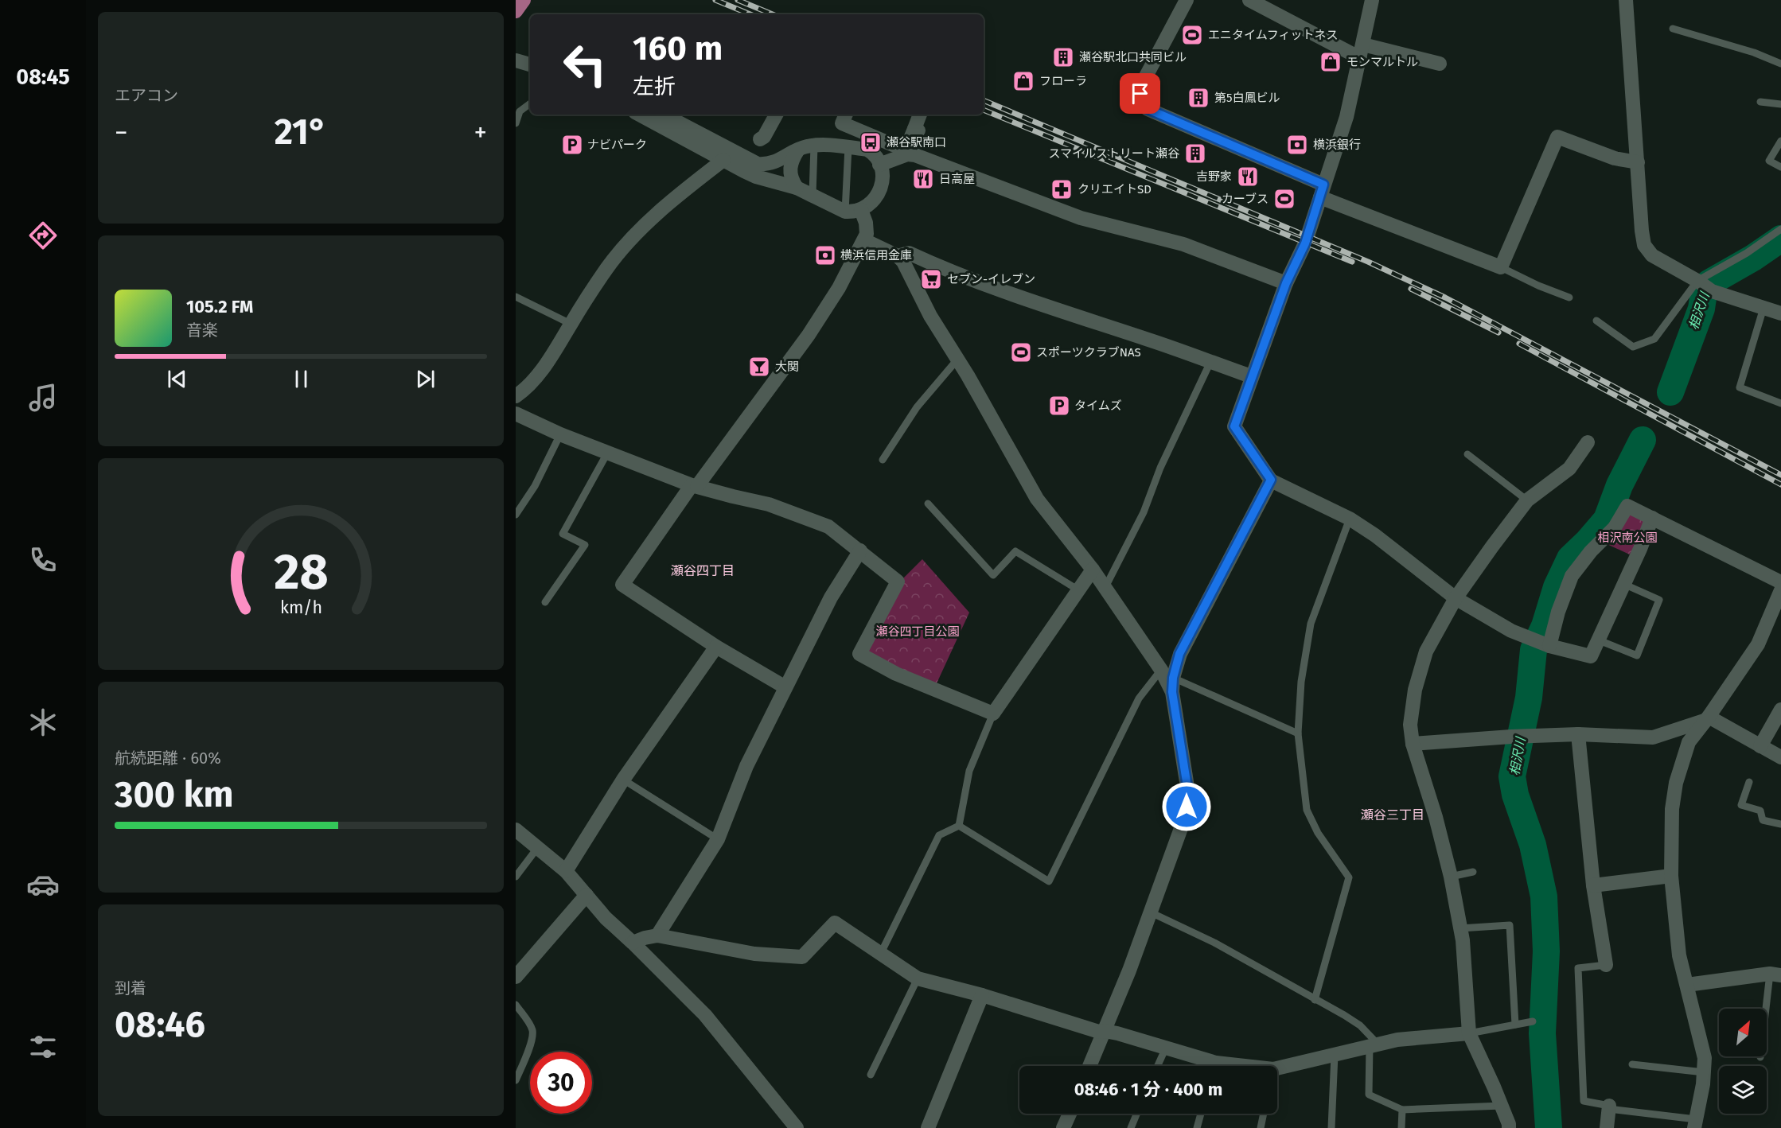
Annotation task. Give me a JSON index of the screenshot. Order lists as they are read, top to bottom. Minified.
{"districts":["瀬谷四丁目","瀬谷三丁目"],"water":["相沢川"],"parks":["相沢南公園","瀬谷四丁目公園"],"places":{"sports":["エニタイムフィットネス","カーブス","スポーツクラブNAS"],"building":["瀬谷駅北口共同ビル","第5白鳳ビル","スマイルストリート瀬谷"],"shop":["モンマルトル","フローラ"],"bus stop":["瀬谷駅南口"],"parking":["ナビパーク","タイムズ"],"bank":["横浜銀行","横浜信用金庫"],"restaurant":["吉野家","日高屋"],"pharmacy":["クリエイトSD"],"supermarket":["セブン-イレブン"],"bar":["大関"]},"north":"top right","page":{"tabs":"08:45","tile":["エアコン",["航続距離 · 60%","300 km"],["到着","08:46"]],"turn":["160 m","左折"],"heat":["−","21°","+"],"song":["105.2 FM","音楽"],"limit":"30","trip":"08:46 · 1 分 · 400 m","gauge":["28","km/h"]}}
